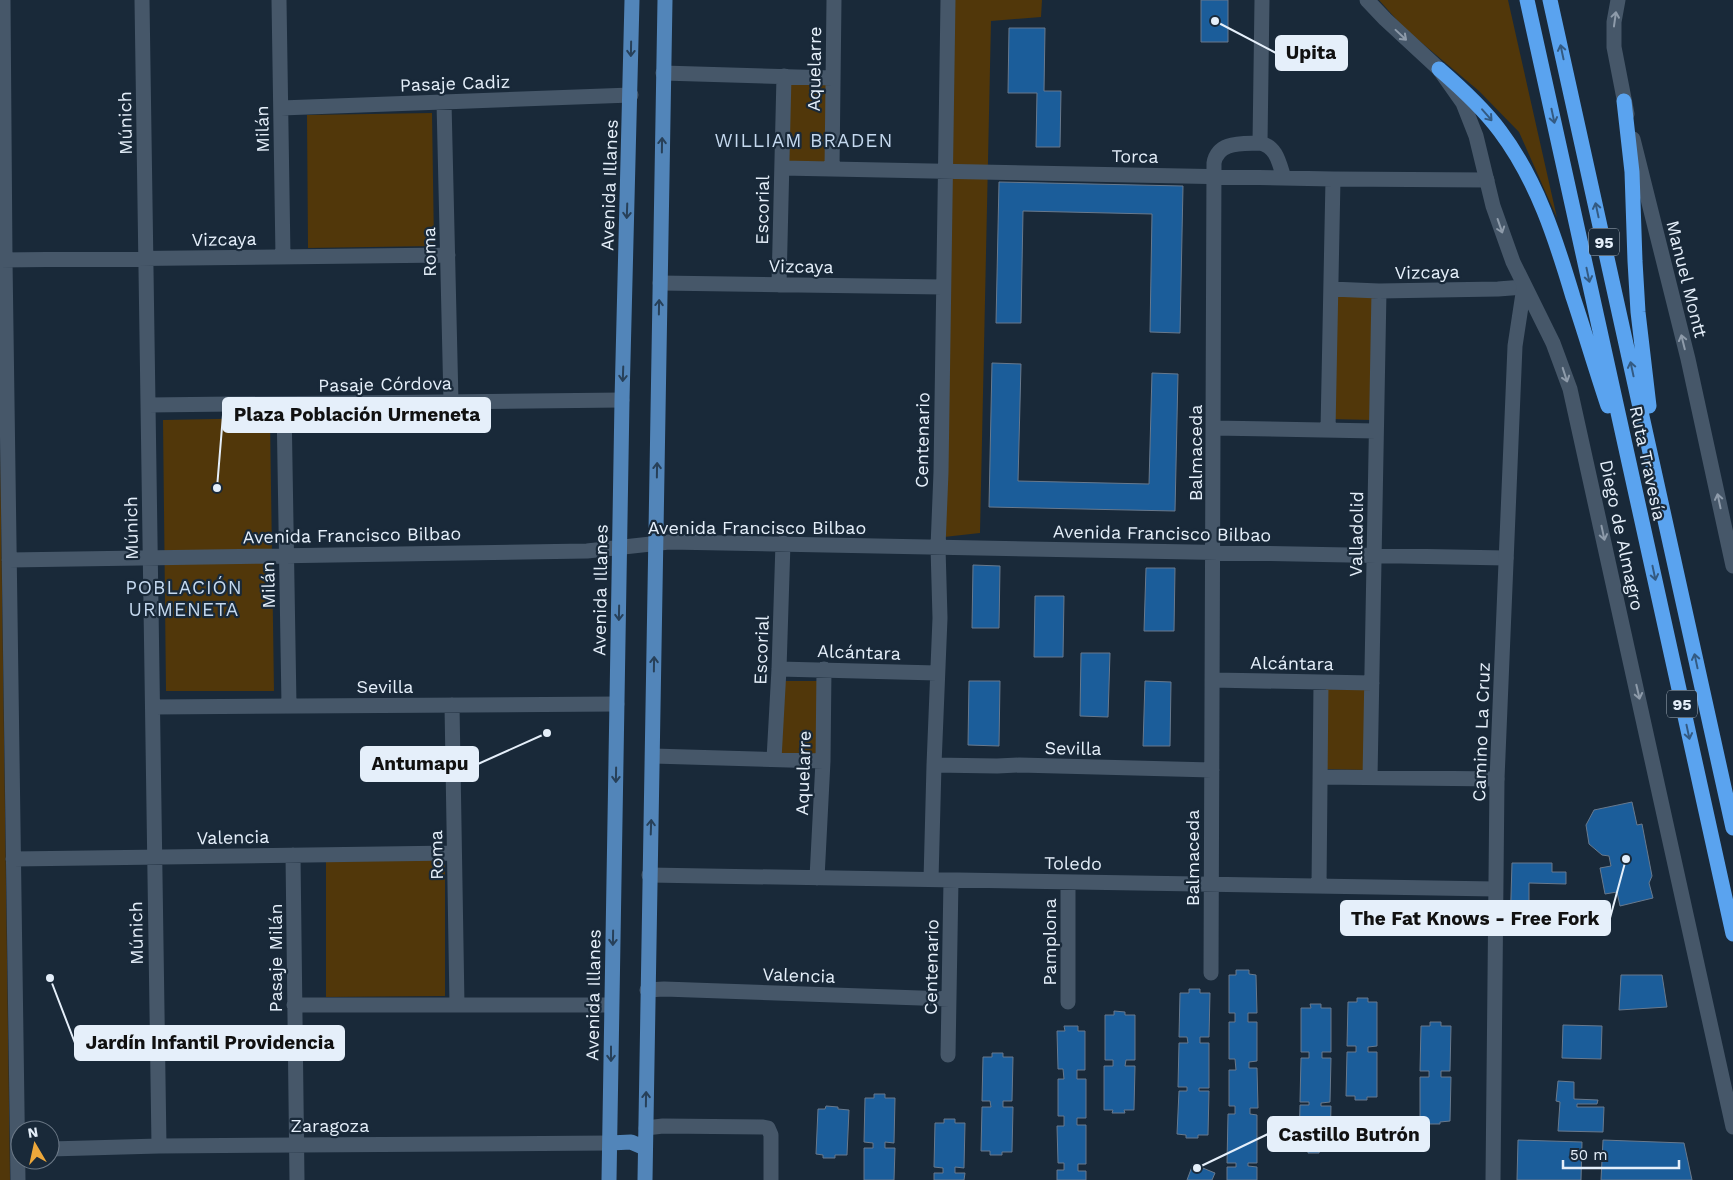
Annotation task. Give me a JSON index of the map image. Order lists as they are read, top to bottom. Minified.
{"streets":{"highway":["95","Ruta Travesía"],"main road":["Avenida Illanes"],"street":["Aquelarre","Pasaje Cadiz","Múnich","Milán","Torca","Escorial","Vizcaya","Roma","Manuel Montt","Pasaje Córdova","Centenario","Balmaceda","Avenida Francisco Bilbao","Valladolid","Diego de Almagro","Alcántara","Sevilla","Camino La Cruz","Valencia","Toledo","Pamplona","Pasaje Milán","Zaragoza"]},"crossings":[["Aquelarre","Torca"],["Aquelarre","Alcántara"],["Aquelarre","Toledo"],["Pasaje Cadiz","Milán"],["Pasaje Cadiz","Avenida Illanes"],["Pasaje Cadiz","Roma"],["Múnich","Vizcaya"],["Múnich","Pasaje Córdova"],["Múnich","Avenida Francisco Bilbao"],["Múnich","Sevilla"],["Múnich","Valencia"],["Múnich","Zaragoza"],["Milán","Vizcaya"],["Milán","Pasaje Córdova"],["Milán","Avenida Francisco Bilbao"],["Milán","Sevilla"],["Torca","Escorial"],["Torca","Centenario"],["Torca","Balmaceda"],["Torca","Diego de Almagro"],["Avenida Illanes","Pasaje Córdova"],["Avenida Illanes","Avenida Francisco Bilbao"],["Avenida Illanes","Sevilla"],["Avenida Illanes","Zaragoza"],["Escorial","Vizcaya"],["Escorial","Avenida Francisco Bilbao"],["Escorial","Alcántara"],["Vizcaya","Roma"],["Vizcaya","Centenario"],["Vizcaya","Valladolid"],["Vizcaya","Diego de Almagro"],["Vizcaya","Camino La Cruz"],["Roma","Pasaje Córdova"],["Roma","Sevilla"],["Roma","Valencia"],["Centenario","Avenida Francisco Bilbao"],["Centenario","Alcántara"],["Centenario","Sevilla"],["Centenario","Valencia"],["Centenario","Toledo"],["Balmaceda","Avenida Francisco Bilbao"],["Balmaceda","Alcántara"],["Balmaceda","Sevilla"],["Balmaceda","Toledo"],["Avenida Francisco Bilbao","Valladolid"],["Avenida Francisco Bilbao","Camino La Cruz"],["Valladolid","Alcántara"],["Diego de Almagro","Camino La Cruz"],["Camino La Cruz","Toledo"],["Valencia","Pasaje Milán"],["Toledo","Pamplona"],["Pasaje Milán","Zaragoza"]],"one_way":["Manuel Montt","Diego de Almagro"],"districts":["WILLIAM BRADEN","POBLACIÓN URMENETA"],"places":["Upita","Plaza Población Urmeneta","Antumapu","The Fat Knows - Free Fork","Jardín Infantil Providencia","Castillo Butrón"],"scale_bar":"50 m","north":"top"}
